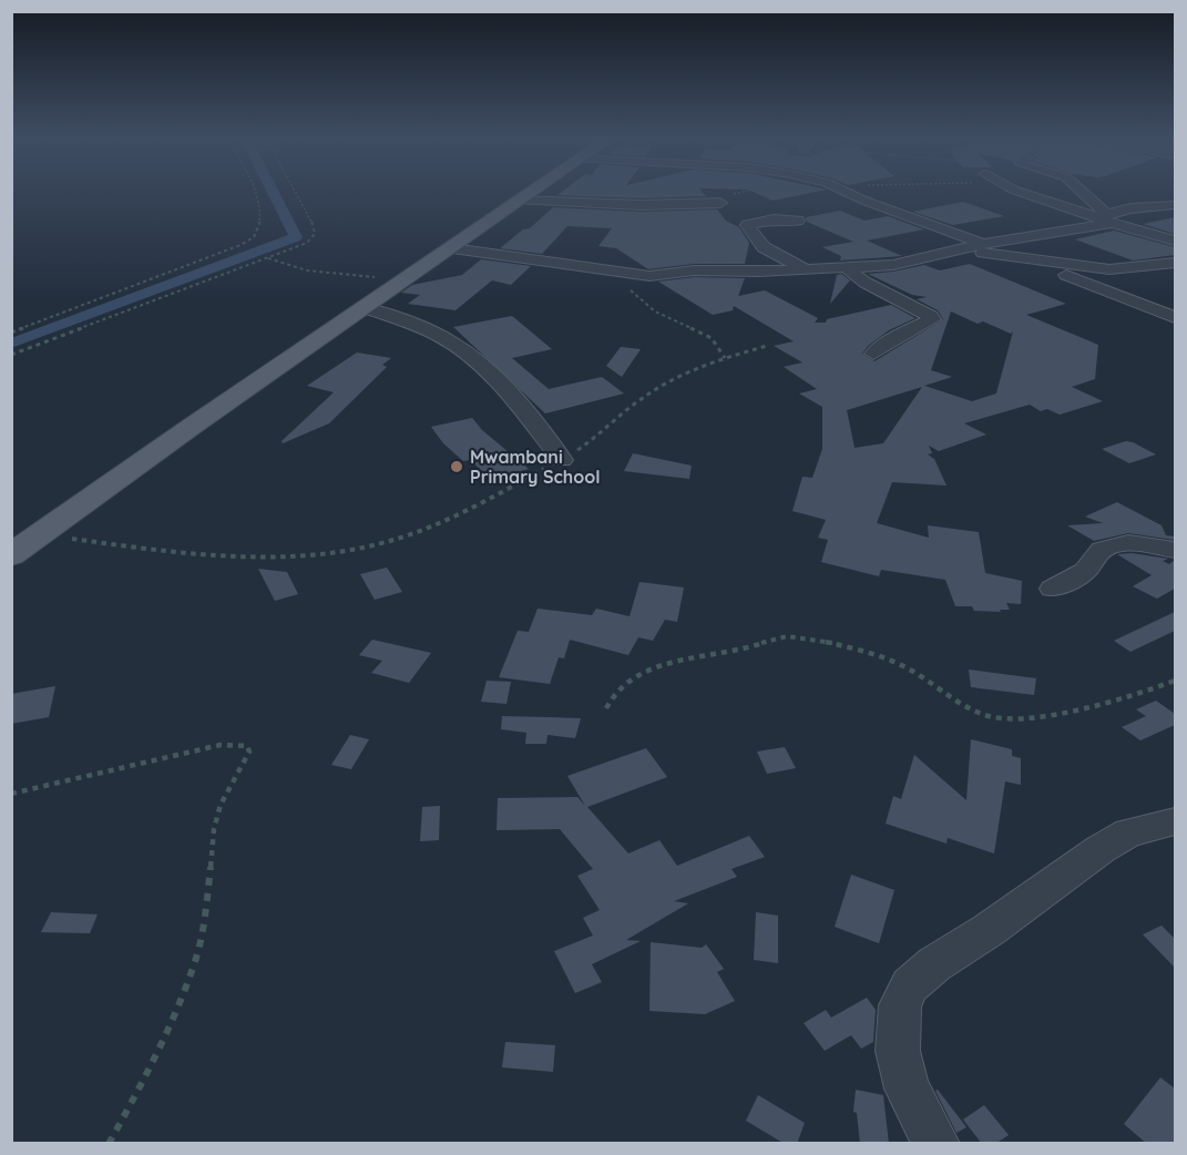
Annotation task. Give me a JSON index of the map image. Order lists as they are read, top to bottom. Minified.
{"places":["Mwambani Primary School"]}
